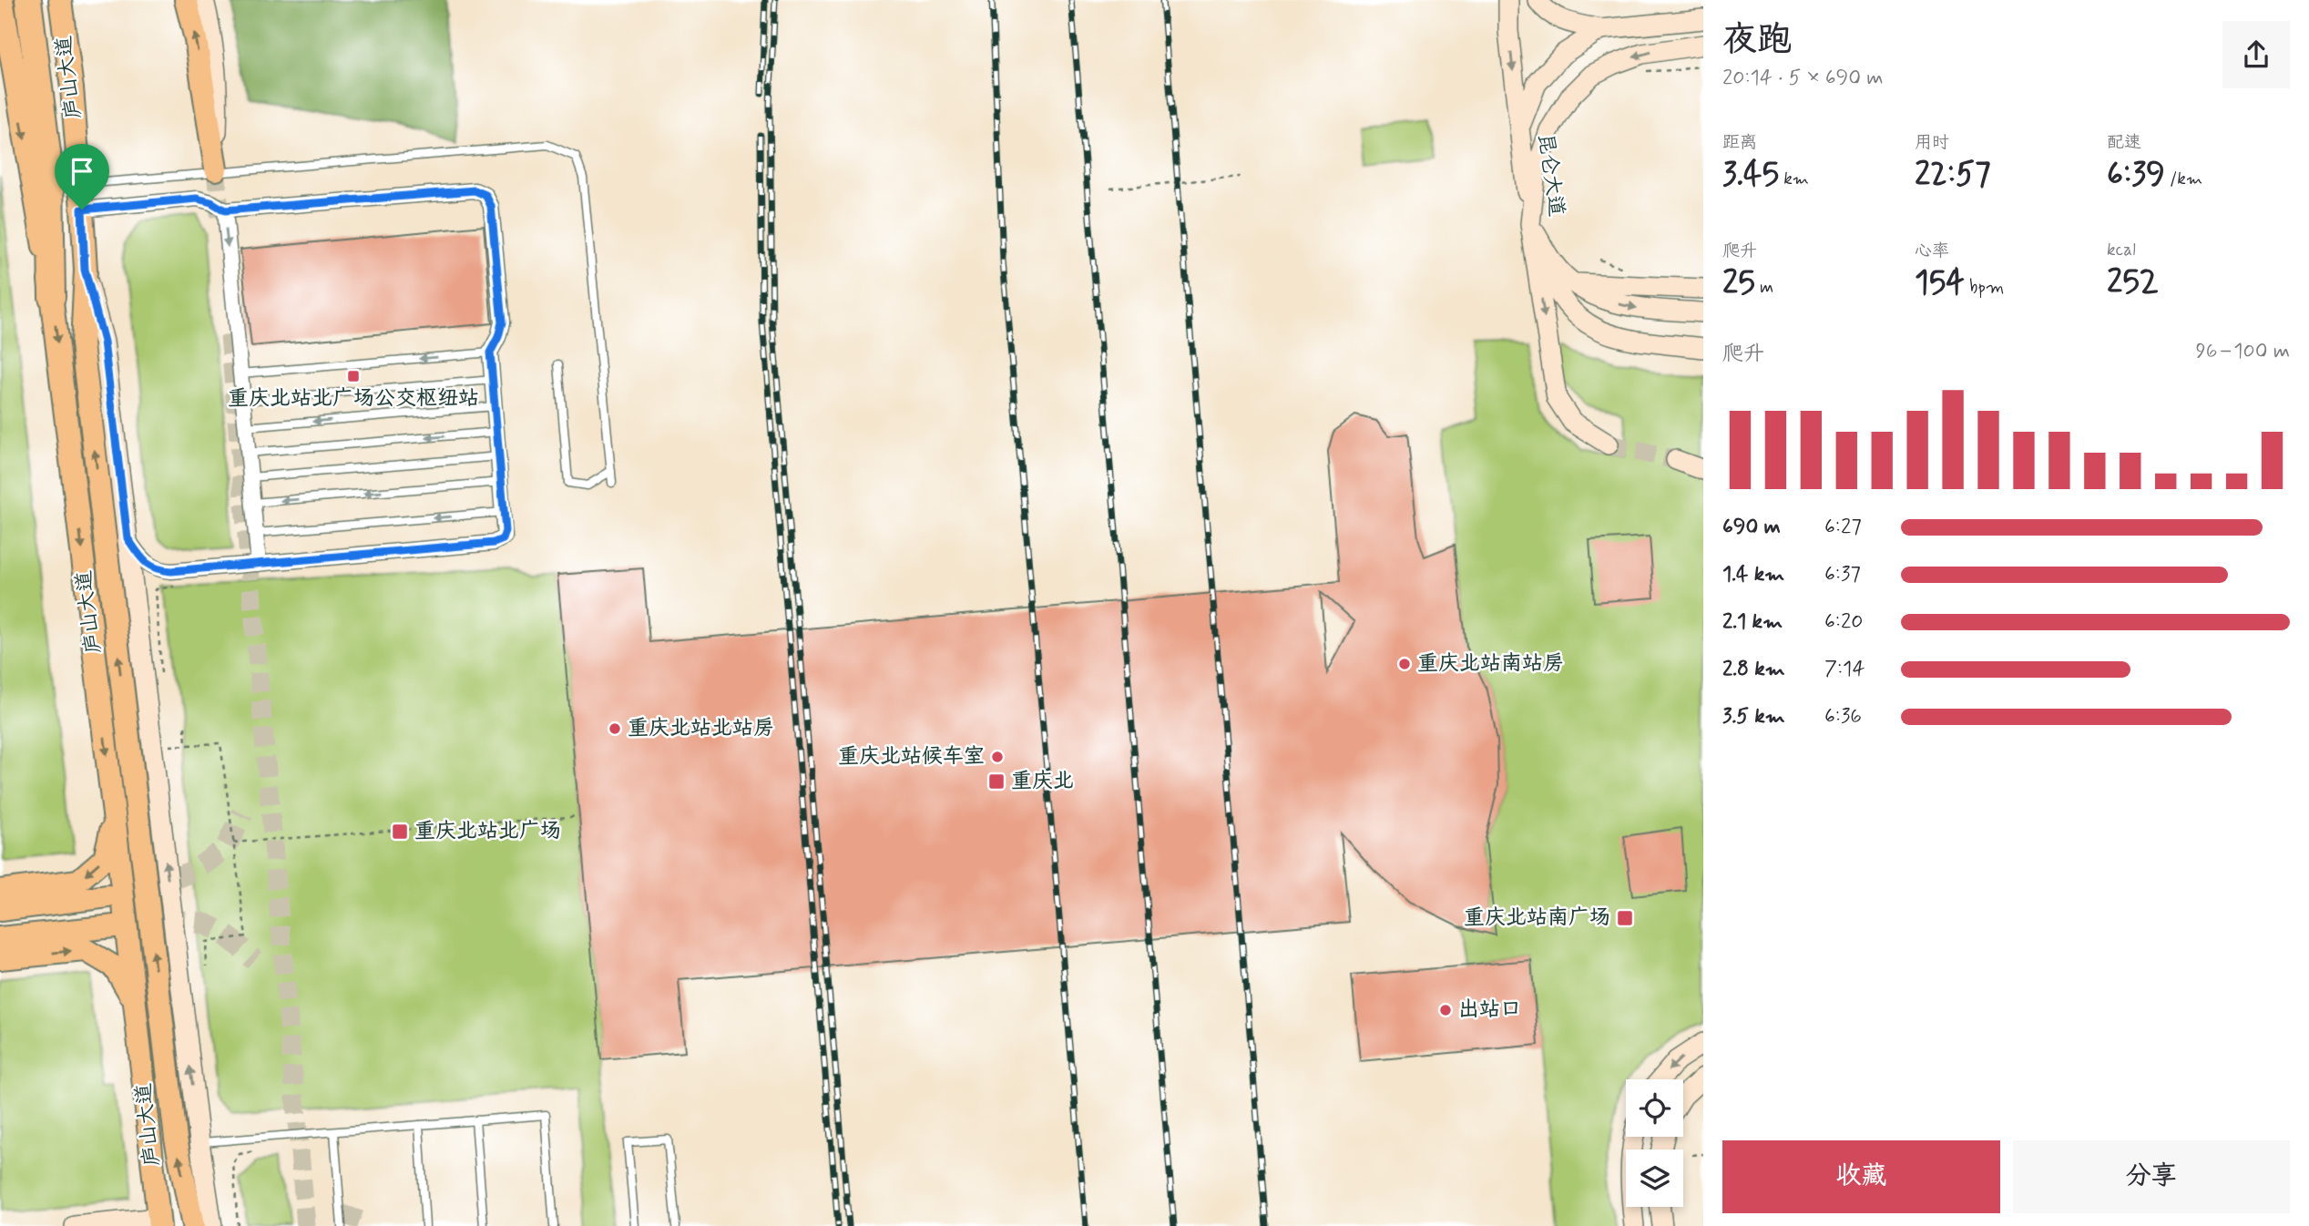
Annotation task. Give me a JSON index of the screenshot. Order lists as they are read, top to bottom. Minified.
{"streets":{"main road":["庐山大道"],"street":["昆仑大道"]},"places":{"transit":["重庆北站北广场公交枢纽站","重庆北","重庆北站北广场","重庆北站南广场"],"other":["重庆北站南站房","重庆北站北站房","重庆北站候车室","出站口"]},"page":{"heading":["夜跑","20:14 · 5 × 690 m"],"stats":[["距离","3.45 km"],["用时","22:57"],["配速","6:39 /km"],["爬升","25 m"],["心率","154 bpm"],["kcal","252"]],"chart":["爬升","96–100 m"],"list":[{"name":"690 m","note":"6:27"},{"name":"1.4 km","note":"6:37"},{"name":"2.1 km","note":"6:20"},{"name":"2.8 km","note":"7:14"},{"name":"3.5 km","note":"6:36"}],"buttons":["收藏","分享"]}}
